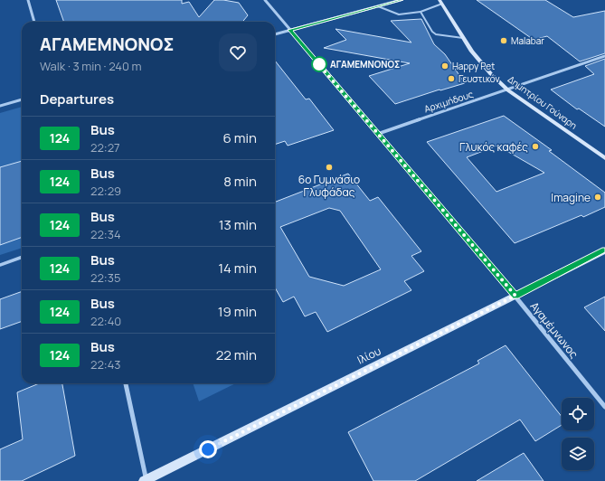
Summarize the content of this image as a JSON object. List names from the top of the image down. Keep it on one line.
{"streets":{"street":["Αρχιμήδους","Δημητρίου Γούναρη","Αγαμέμνωνος","Ιλίου"]},"crossings":[["Αρχιμήδους","Δημητρίου Γούναρη"],["Αρχιμήδους","Αγαμέμνωνος"],["Αγαμέμνωνος","Ιλίου"]],"places":["Malabar","ΑΓΑΜΕΜΝΟΝΟΣ","Happy Pet","Γευστικόν","Γλυκός καφές","6ο Γυμνάσιο Γλυφάδας","Imagine"],"lines":["bus line 124"],"page":{"heading":[["ΑΓΑΜΕΜΝΟΝΟΣ","Walk · 3 min · 240 m"],"Departures"],"list":[{"mark":"124","name":"Bus","note":"22:27","value":"6 min"},{"mark":"124","name":"Bus","note":"22:29","value":"8 min"},{"mark":"124","name":"Bus","note":"22:34","value":"13 min"},{"mark":"124","name":"Bus","note":"22:35","value":"14 min"},{"mark":"124","name":"Bus","note":"22:40","value":"19 min"},{"mark":"124","name":"Bus","note":"22:43","value":"22 min"}]}}
